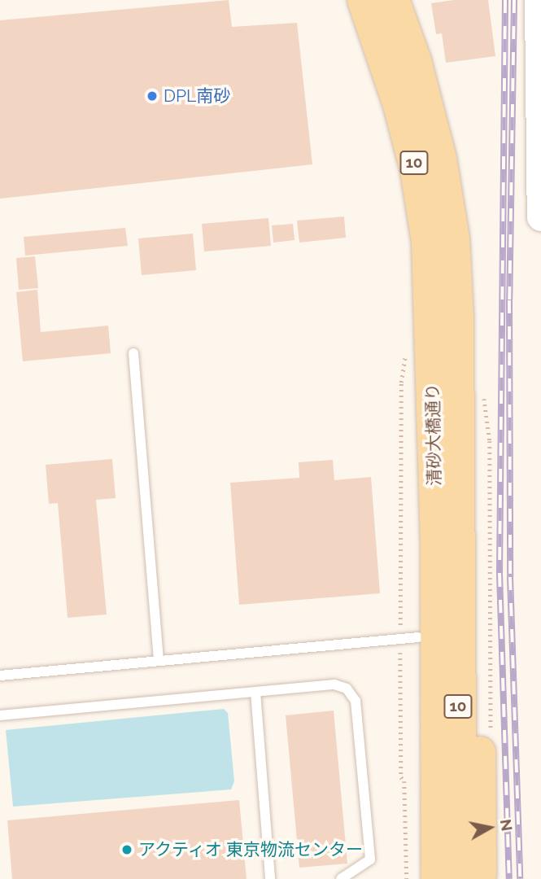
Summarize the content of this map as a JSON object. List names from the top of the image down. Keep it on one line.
{"streets":{"main road":["10","清砂大橋通り"]},"places":["DPL南砂","アクティオ 東京物流センター"],"north":"right"}
